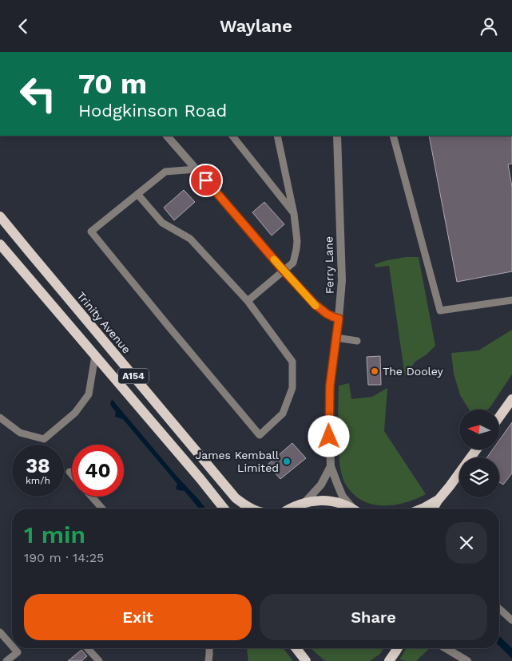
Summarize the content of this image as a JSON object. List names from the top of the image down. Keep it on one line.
{"streets":{"main road":["Trinity Avenue","A154"],"street":["Ferry Lane"]},"places":["The Dooley","James Kemball Limited"],"north":"left","page":{"header":"Waylane","turn":["70 m","Hodgkinson Road"],"speed":"38 km/h","limit":"40","heading":["1 min","190 m · 14:25"],"buttons":["Exit","Share"]}}
